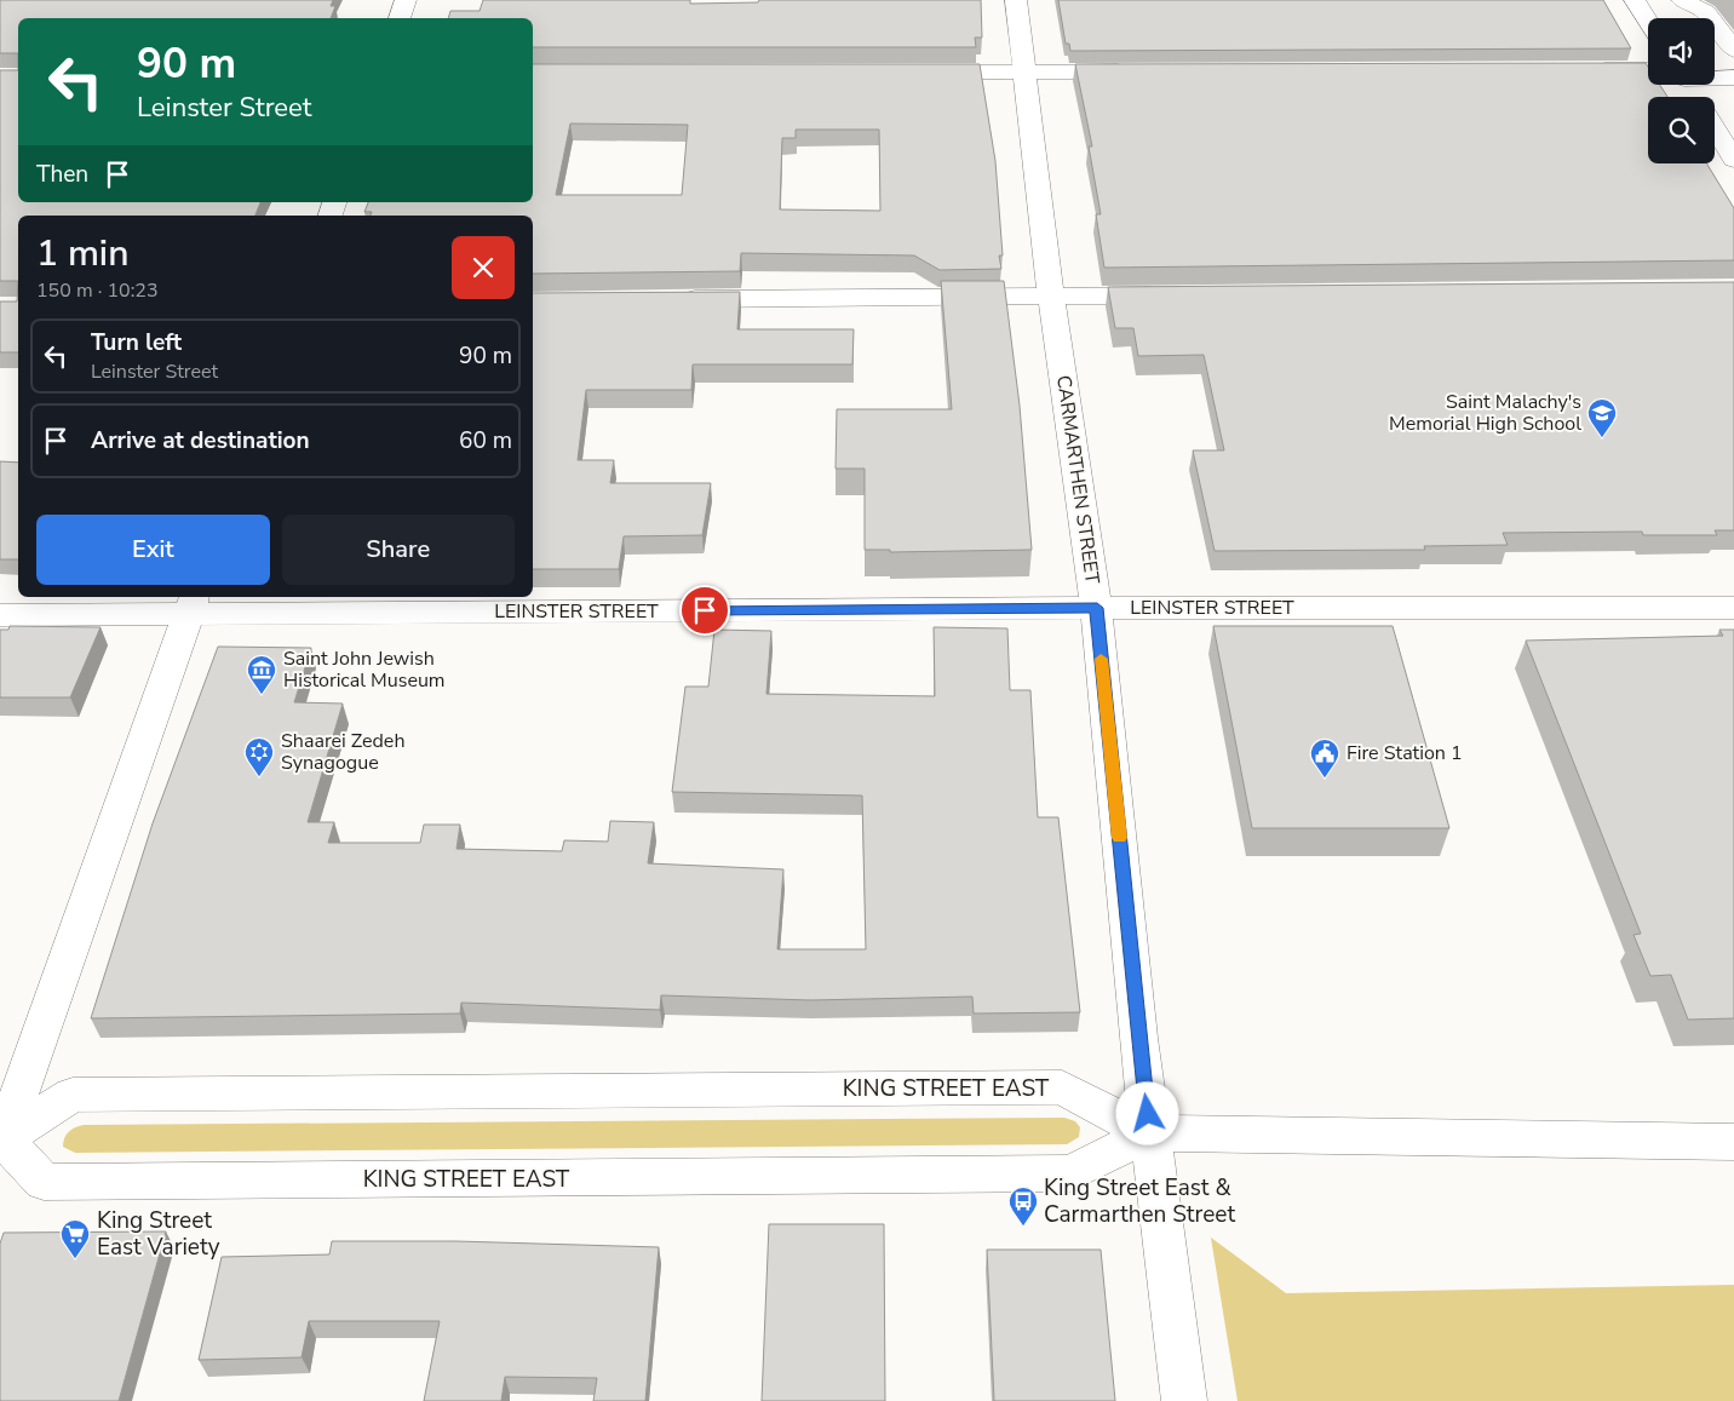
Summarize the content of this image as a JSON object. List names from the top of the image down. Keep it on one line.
{"streets":{"street":["CARMARTHEN STREET","LEINSTER STREET","KING STREET EAST"]},"crossings":[["CARMARTHEN STREET","LEINSTER STREET"],["CARMARTHEN STREET","KING STREET EAST"]],"places":{"school or university":["Saint Malachy's Memorial High School"],"museum":["Saint John Jewish Historical Museum"],"synagogue":["Shaarei Zedeh Synagogue"],"public building":["Fire Station 1"],"bus stop":["King Street East & Carmarthen Street"],"supermarket":["King Street East Variety"]},"page":{"turn":["90 m","Leinster Street"],"then":"Then","heading":["1 min","150 m · 10:23"],"list":[{"name":"Turn left","note":"Leinster Street","value":"90 m"},{"name":"Arrive at destination","value":"60 m"}],"buttons":["Exit","Share"]}}
